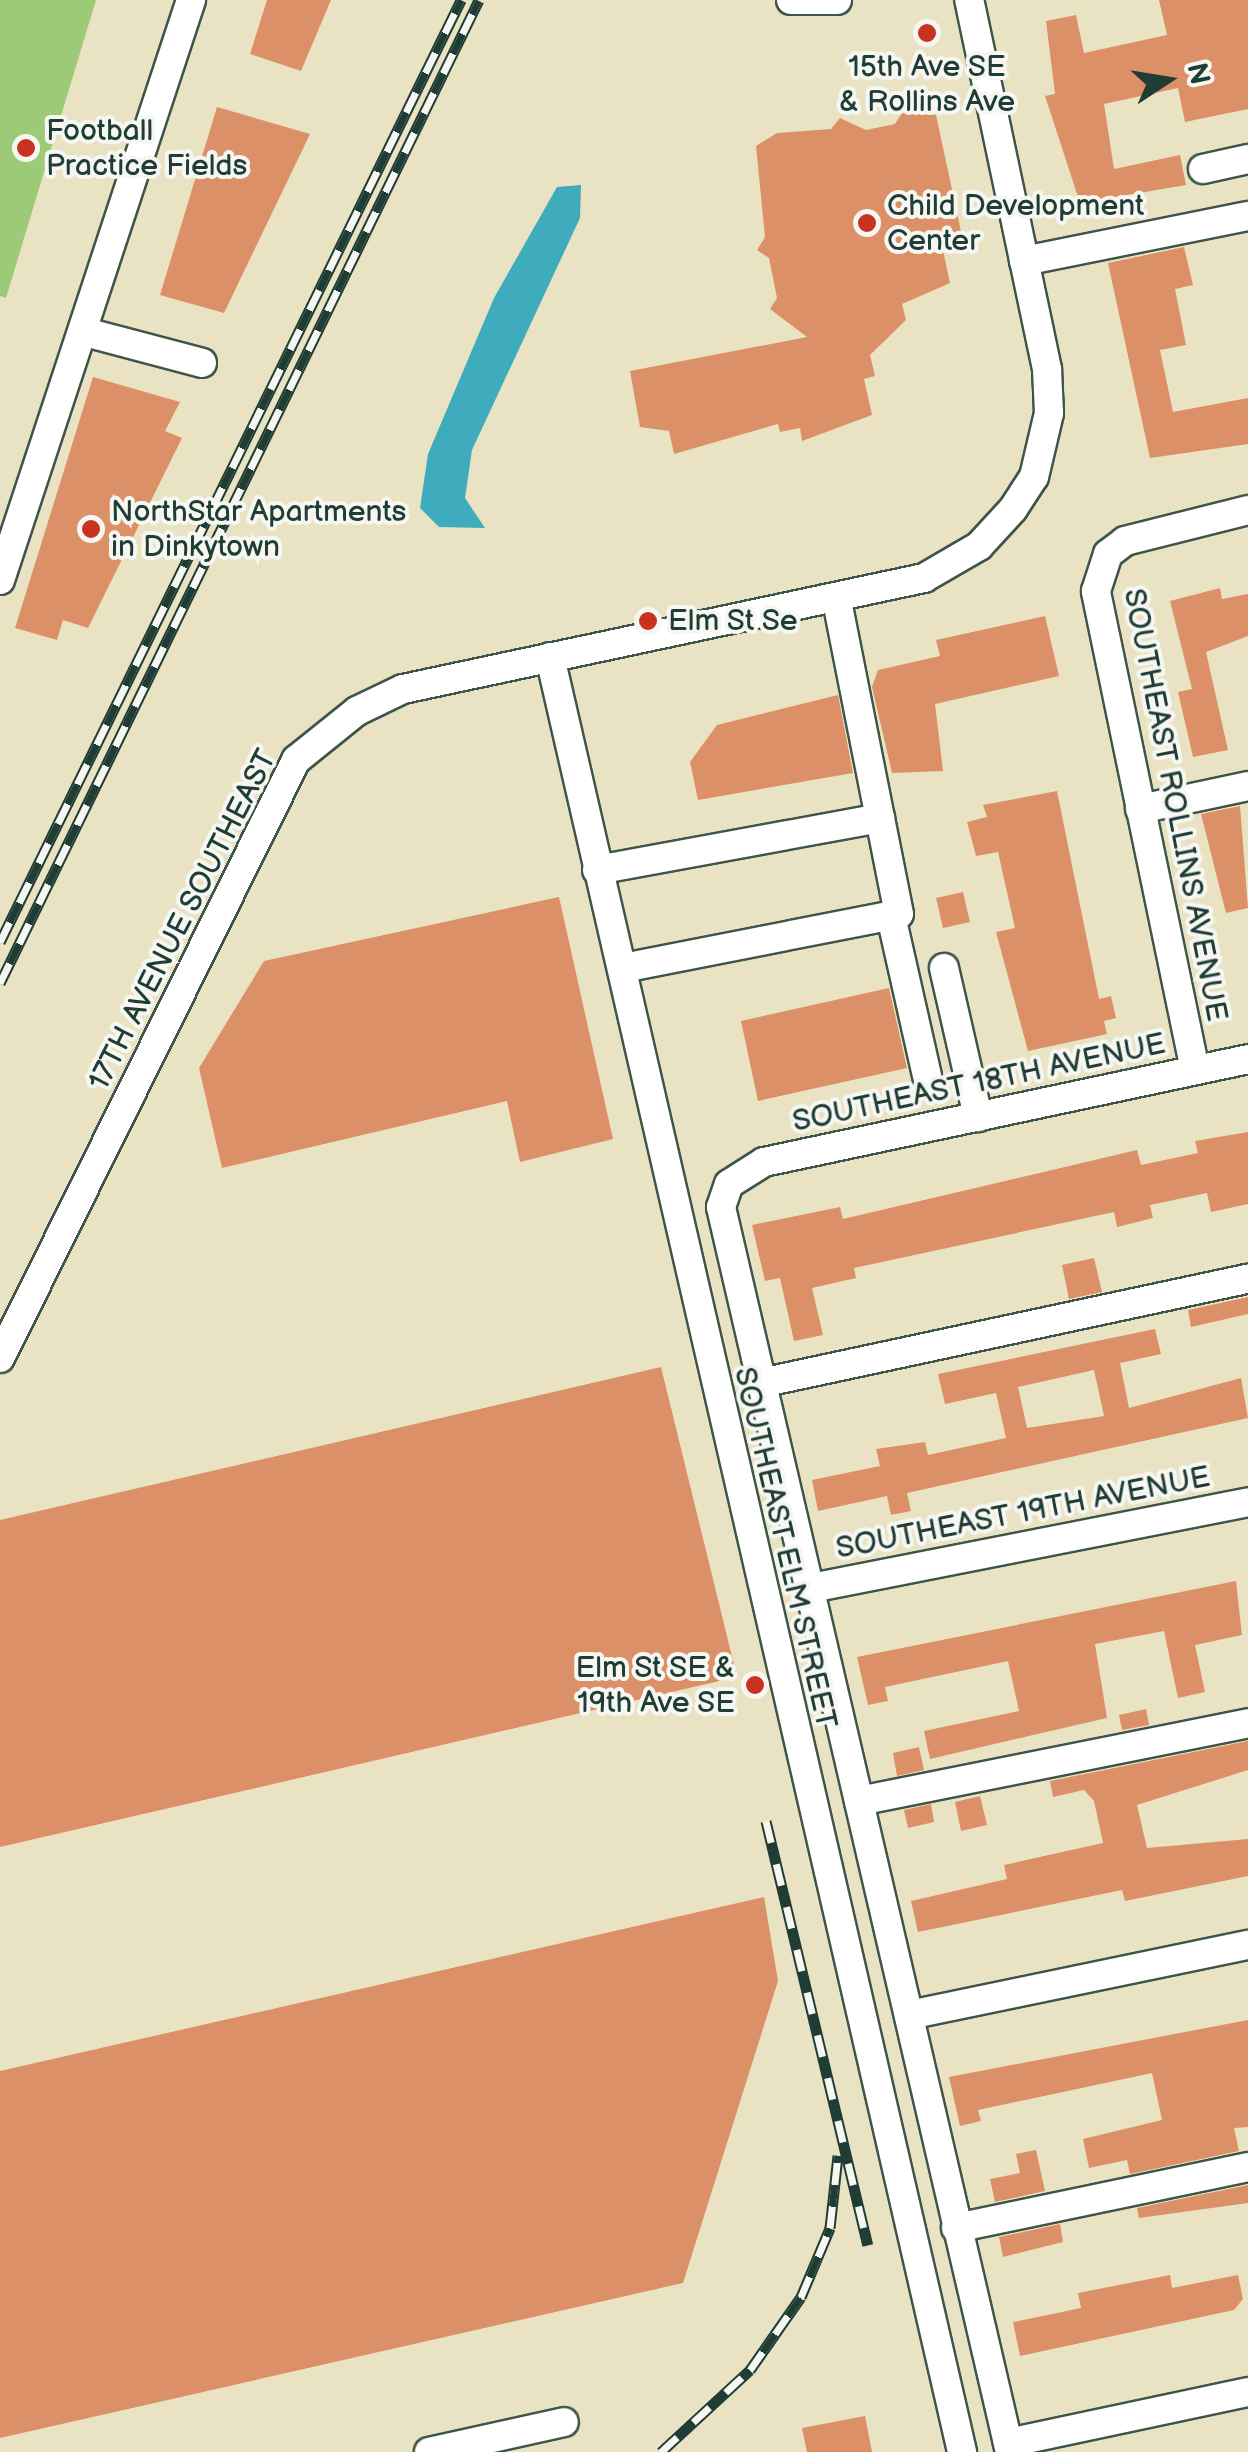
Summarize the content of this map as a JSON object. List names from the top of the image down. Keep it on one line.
{"streets":{"street":["SOUTHEAST ROLLINS AVENUE","17TH AVENUE SOUTHEAST","SOUTHEAST 18TH AVENUE","SOUTHEAST 19TH AVENUE","SOUTHEAST ELM STREET"]},"crossings":[["SOUTHEAST ROLLINS AVENUE","SOUTHEAST 18TH AVENUE"],["17TH AVENUE SOUTHEAST","SOUTHEAST ELM STREET"],["SOUTHEAST 18TH AVENUE","SOUTHEAST ELM STREET"],["SOUTHEAST 19TH AVENUE","SOUTHEAST ELM STREET"]],"places":["15th Ave SE & Rollins Ave","Football Practice Fields","Child Development Center","NorthStar Apartments in Dinkytown","Elm St Se","Elm St SE & 19th Ave SE"],"north":"right"}
